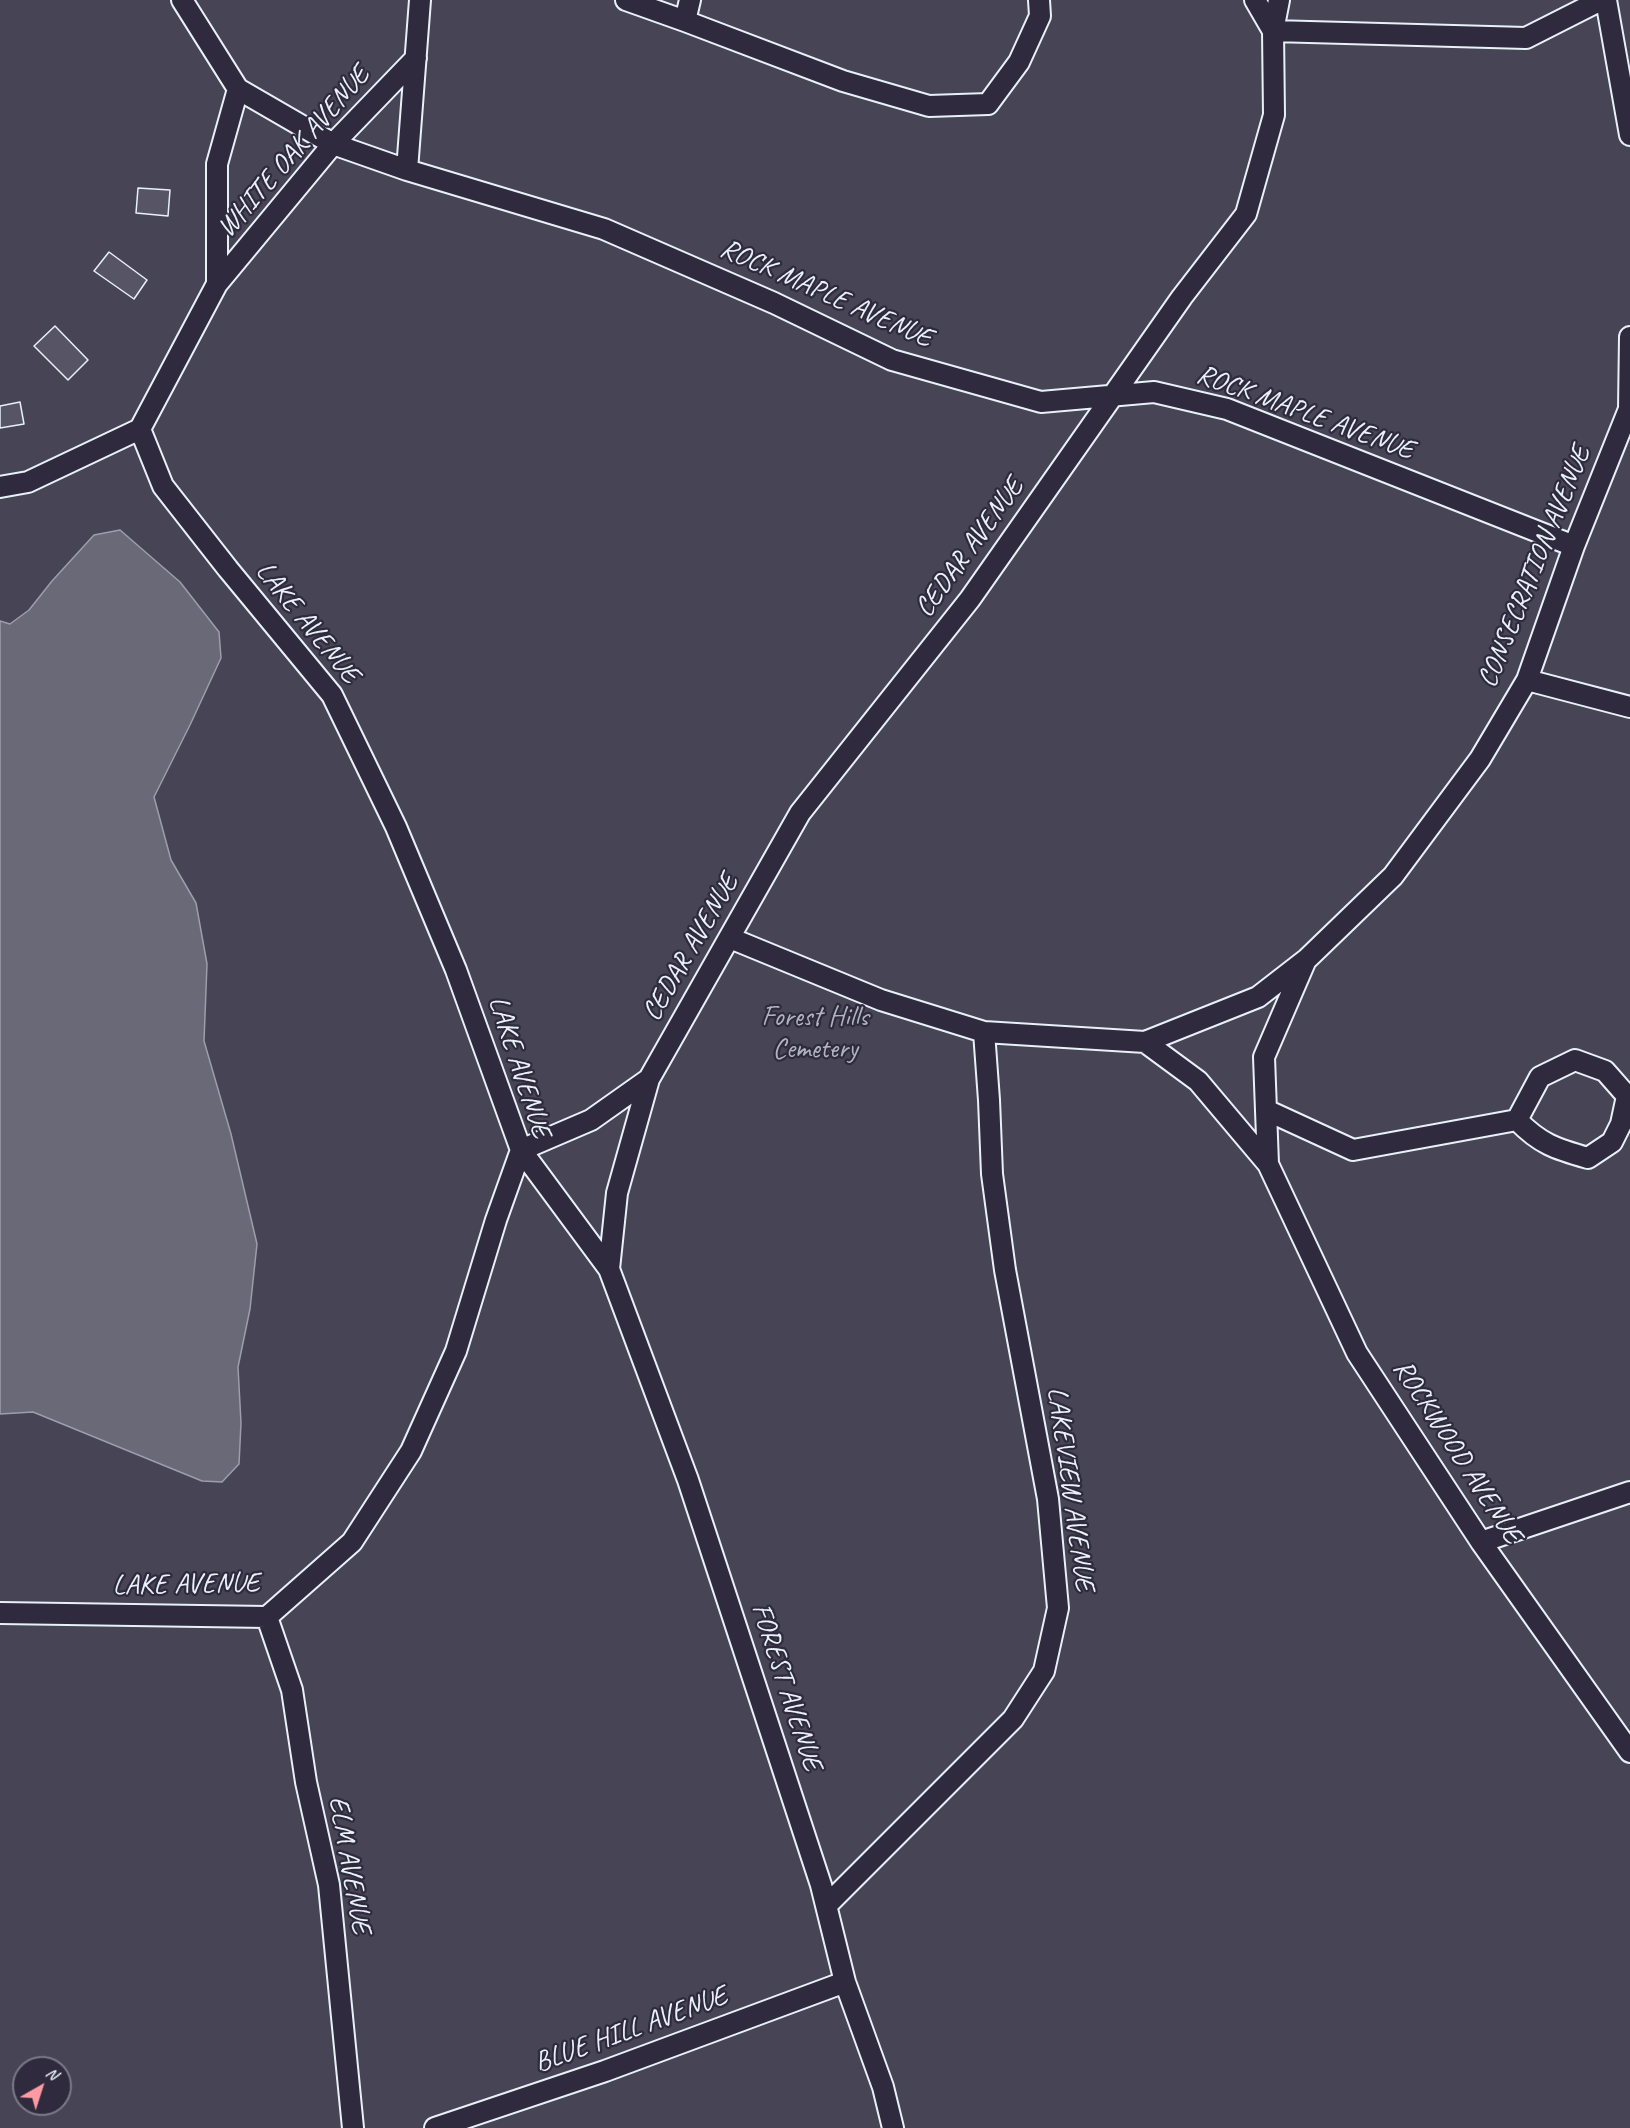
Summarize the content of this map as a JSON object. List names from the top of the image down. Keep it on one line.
{"streets":{"lane":["WHITE OAK AVENUE","ROCK MAPLE AVENUE","CEDAR AVENUE","CONSECRATION AVENUE","LAKE AVENUE","ROCKWOOD AVENUE","LAKEVIEW AVENUE","FOREST AVENUE","ELM AVENUE","BLUE HILL AVENUE"]},"crossings":[["WHITE OAK AVENUE","ROCK MAPLE AVENUE"],["WHITE OAK AVENUE","LAKE AVENUE"],["ROCK MAPLE AVENUE","CEDAR AVENUE"],["ROCK MAPLE AVENUE","CONSECRATION AVENUE"],["CEDAR AVENUE","CONSECRATION AVENUE"],["CEDAR AVENUE","FOREST AVENUE"],["CONSECRATION AVENUE","ROCKWOOD AVENUE"],["CONSECRATION AVENUE","LAKEVIEW AVENUE"],["LAKE AVENUE","FOREST AVENUE"],["LAKE AVENUE","ELM AVENUE"],["LAKEVIEW AVENUE","FOREST AVENUE"],["FOREST AVENUE","BLUE HILL AVENUE"]],"parks":["Forest Hills Cemetery"],"north":"top right"}
